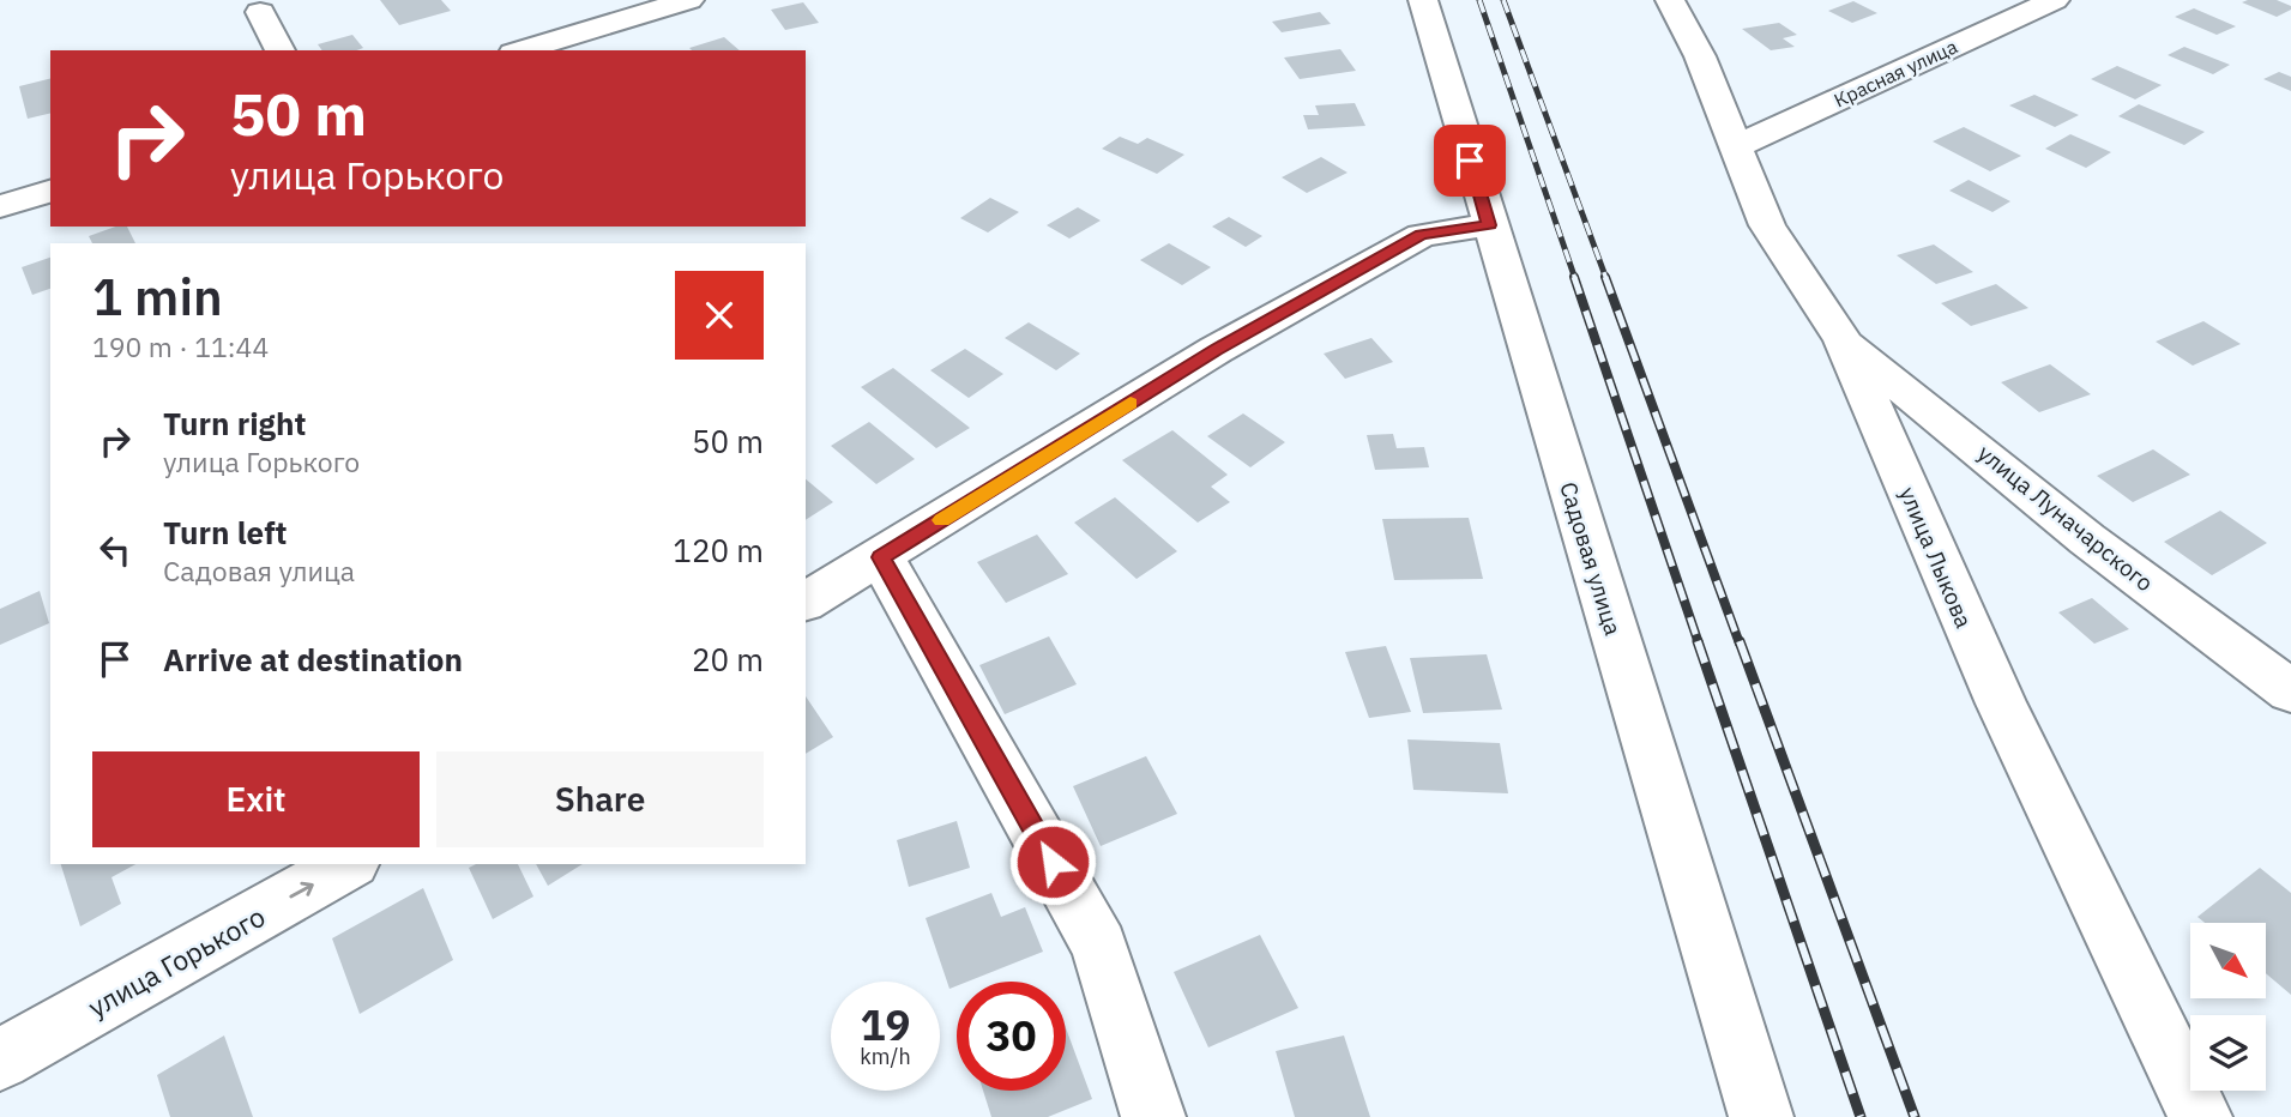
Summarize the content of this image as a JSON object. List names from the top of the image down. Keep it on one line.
{"streets":{"street":["Красная улица","улица Луначарского","улица Лыкова","Садовая улица","улица Горького"]},"crossings":[["Красная улица","улица Лыкова"],["улица Луначарского","улица Лыкова"]],"one_way":["улица Горького"],"north":"bottom right","page":{"turn":["50 m","улица Горького"],"heading":["1 min","190 m · 11:44"],"list":[{"name":"Turn right","note":"улица Горького","value":"50 m"},{"name":"Turn left","note":"Садовая улица","value":"120 m"},{"name":"Arrive at destination","value":"20 m"}],"buttons":["Exit","Share"],"speed":"19 km/h","limit":"30"}}
